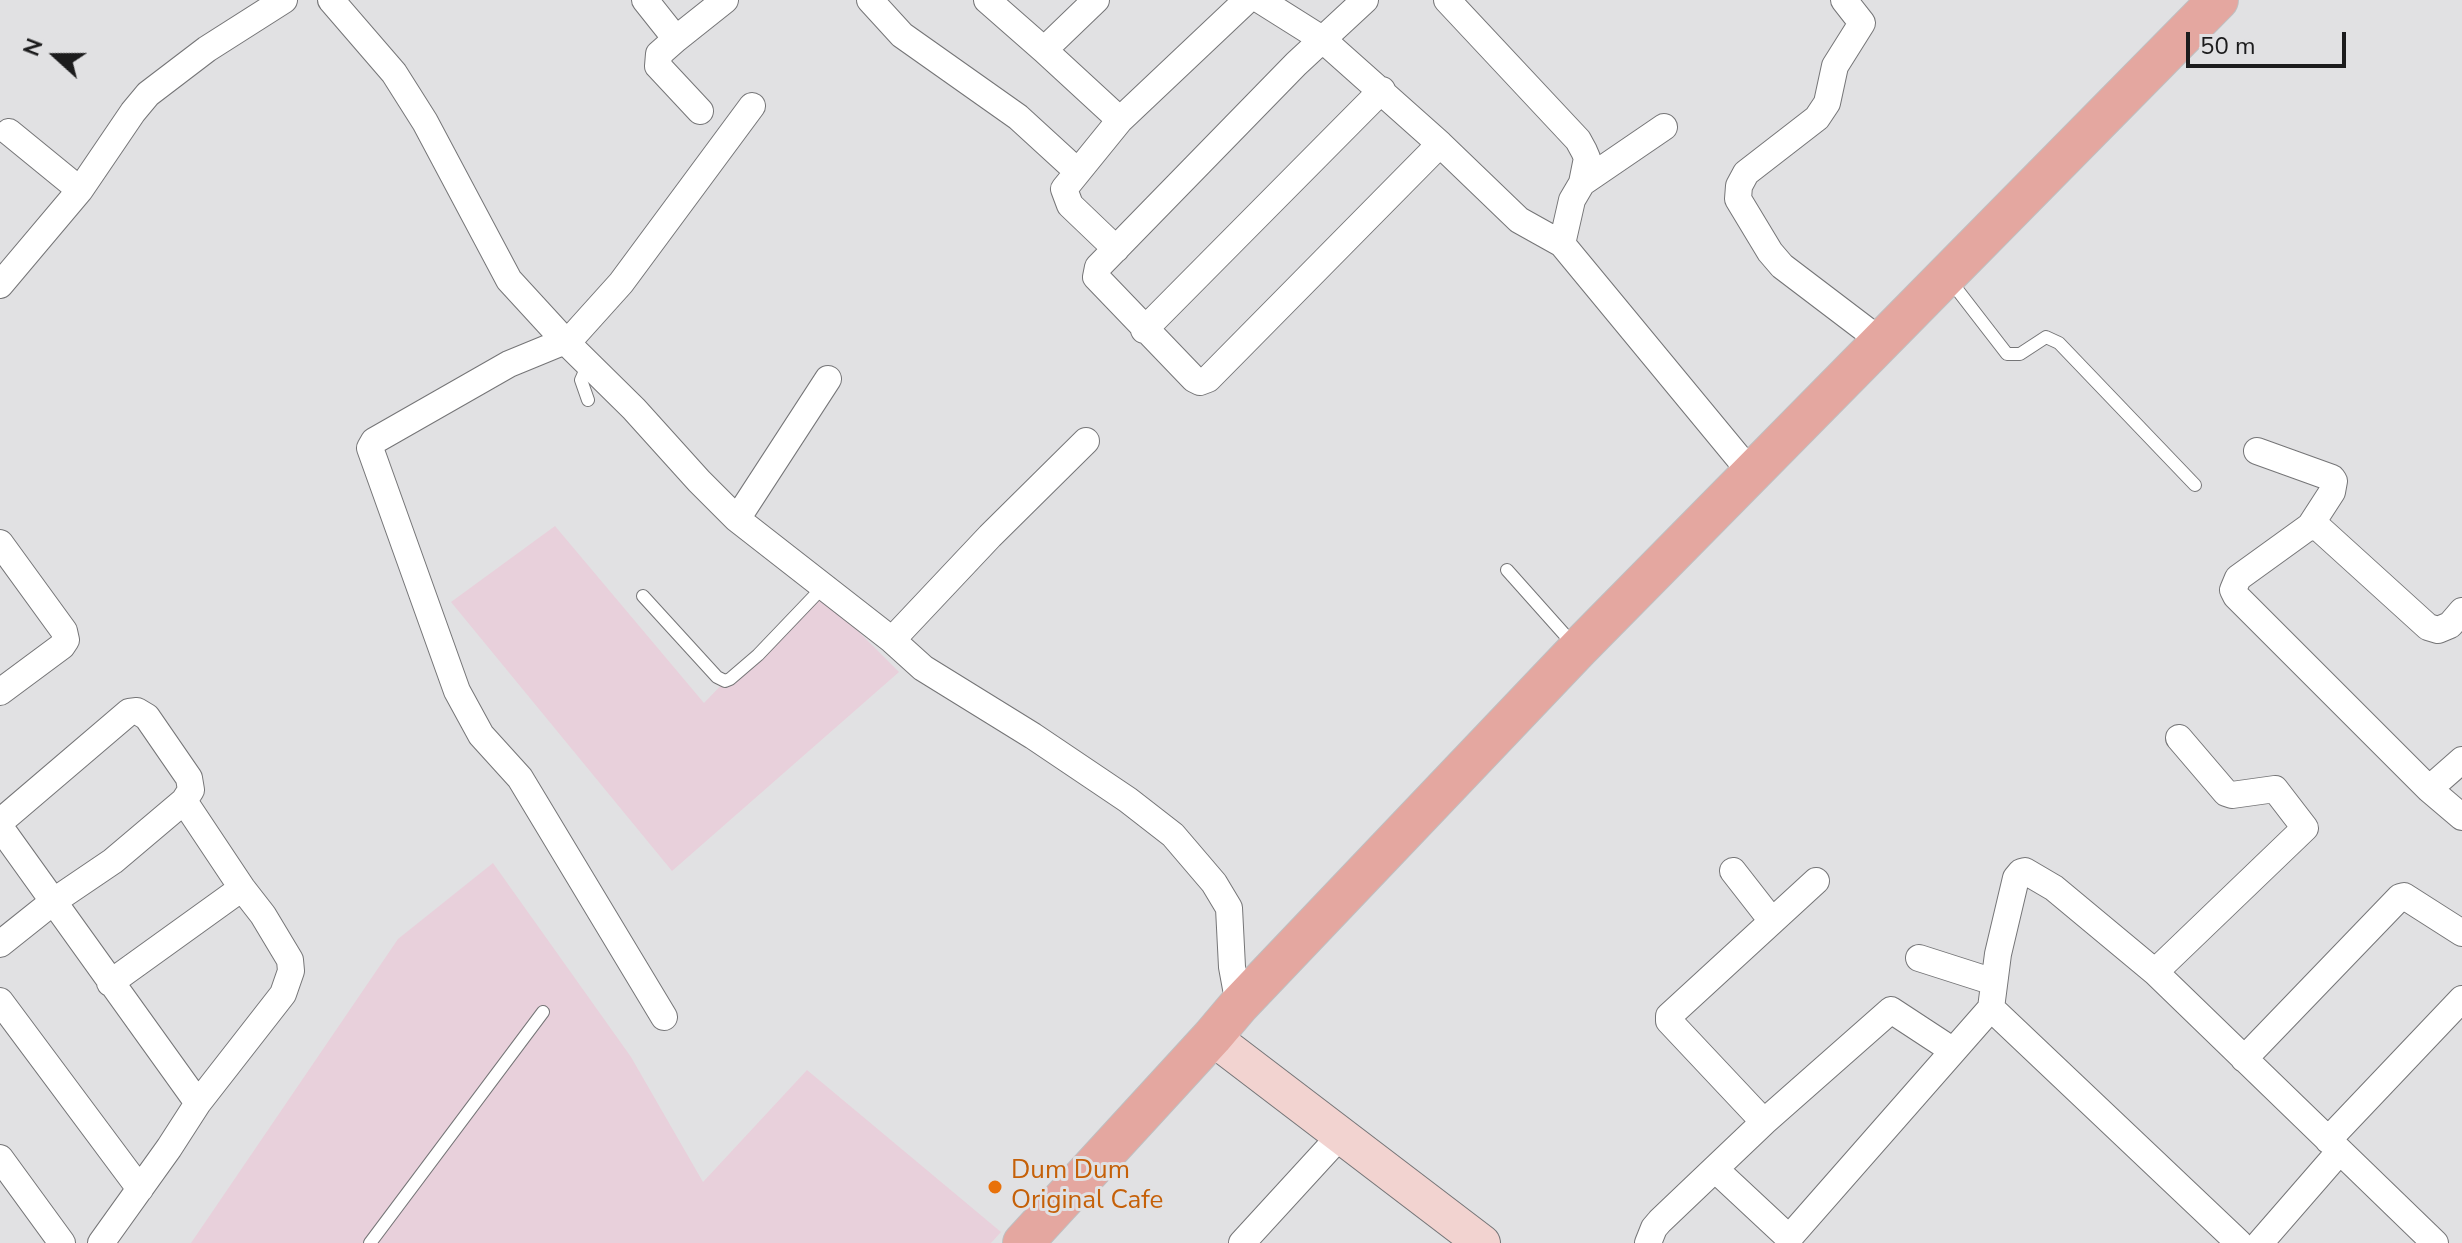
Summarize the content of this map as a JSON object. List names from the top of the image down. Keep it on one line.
{"places":["Dum Dum Original Cafe"],"scale_bar":"50 m","north":"left"}
